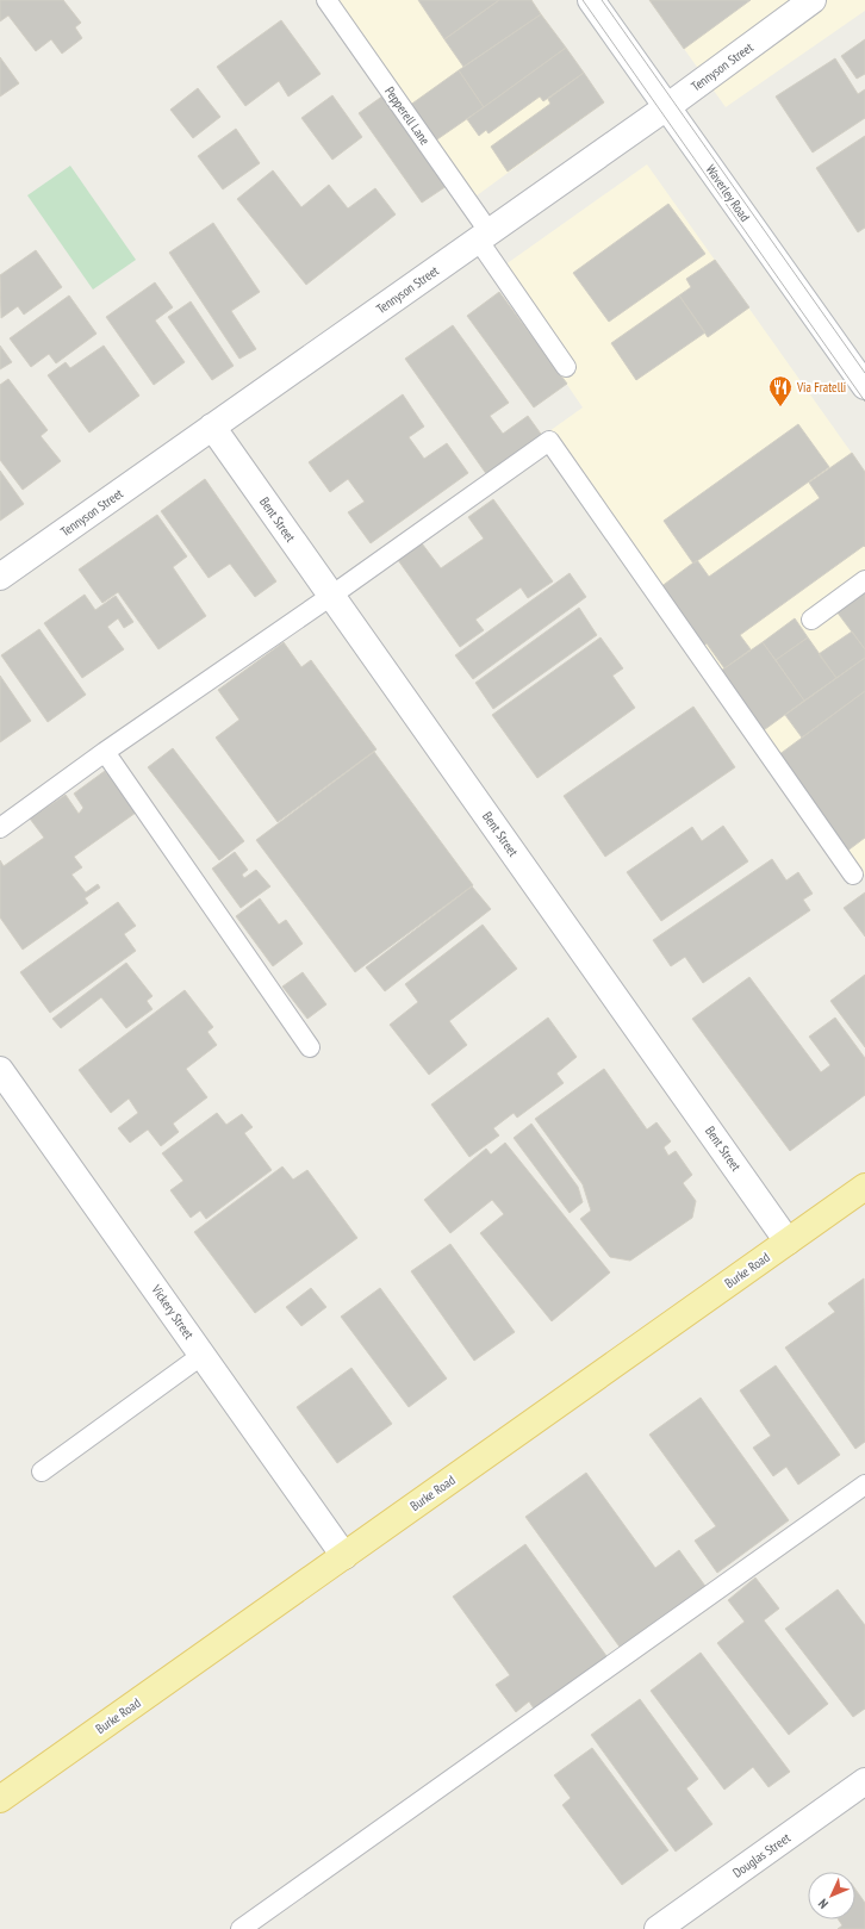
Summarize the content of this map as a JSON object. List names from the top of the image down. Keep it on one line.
{"streets":{"main road":["Burke Road"],"street":["Tennyson Street","Waverley Road","Bent Street","Vickery Street","Douglas Street"],"lane":["Pepperell Lane"]},"crossings":[["Tennyson Street","Pepperell Lane"],["Tennyson Street","Waverley Road"],["Tennyson Street","Bent Street"],["Bent Street","Burke Road"],["Burke Road","Vickery Street"]],"places":{"restaurant":["Via Fratelli"]},"north":"bottom left"}
